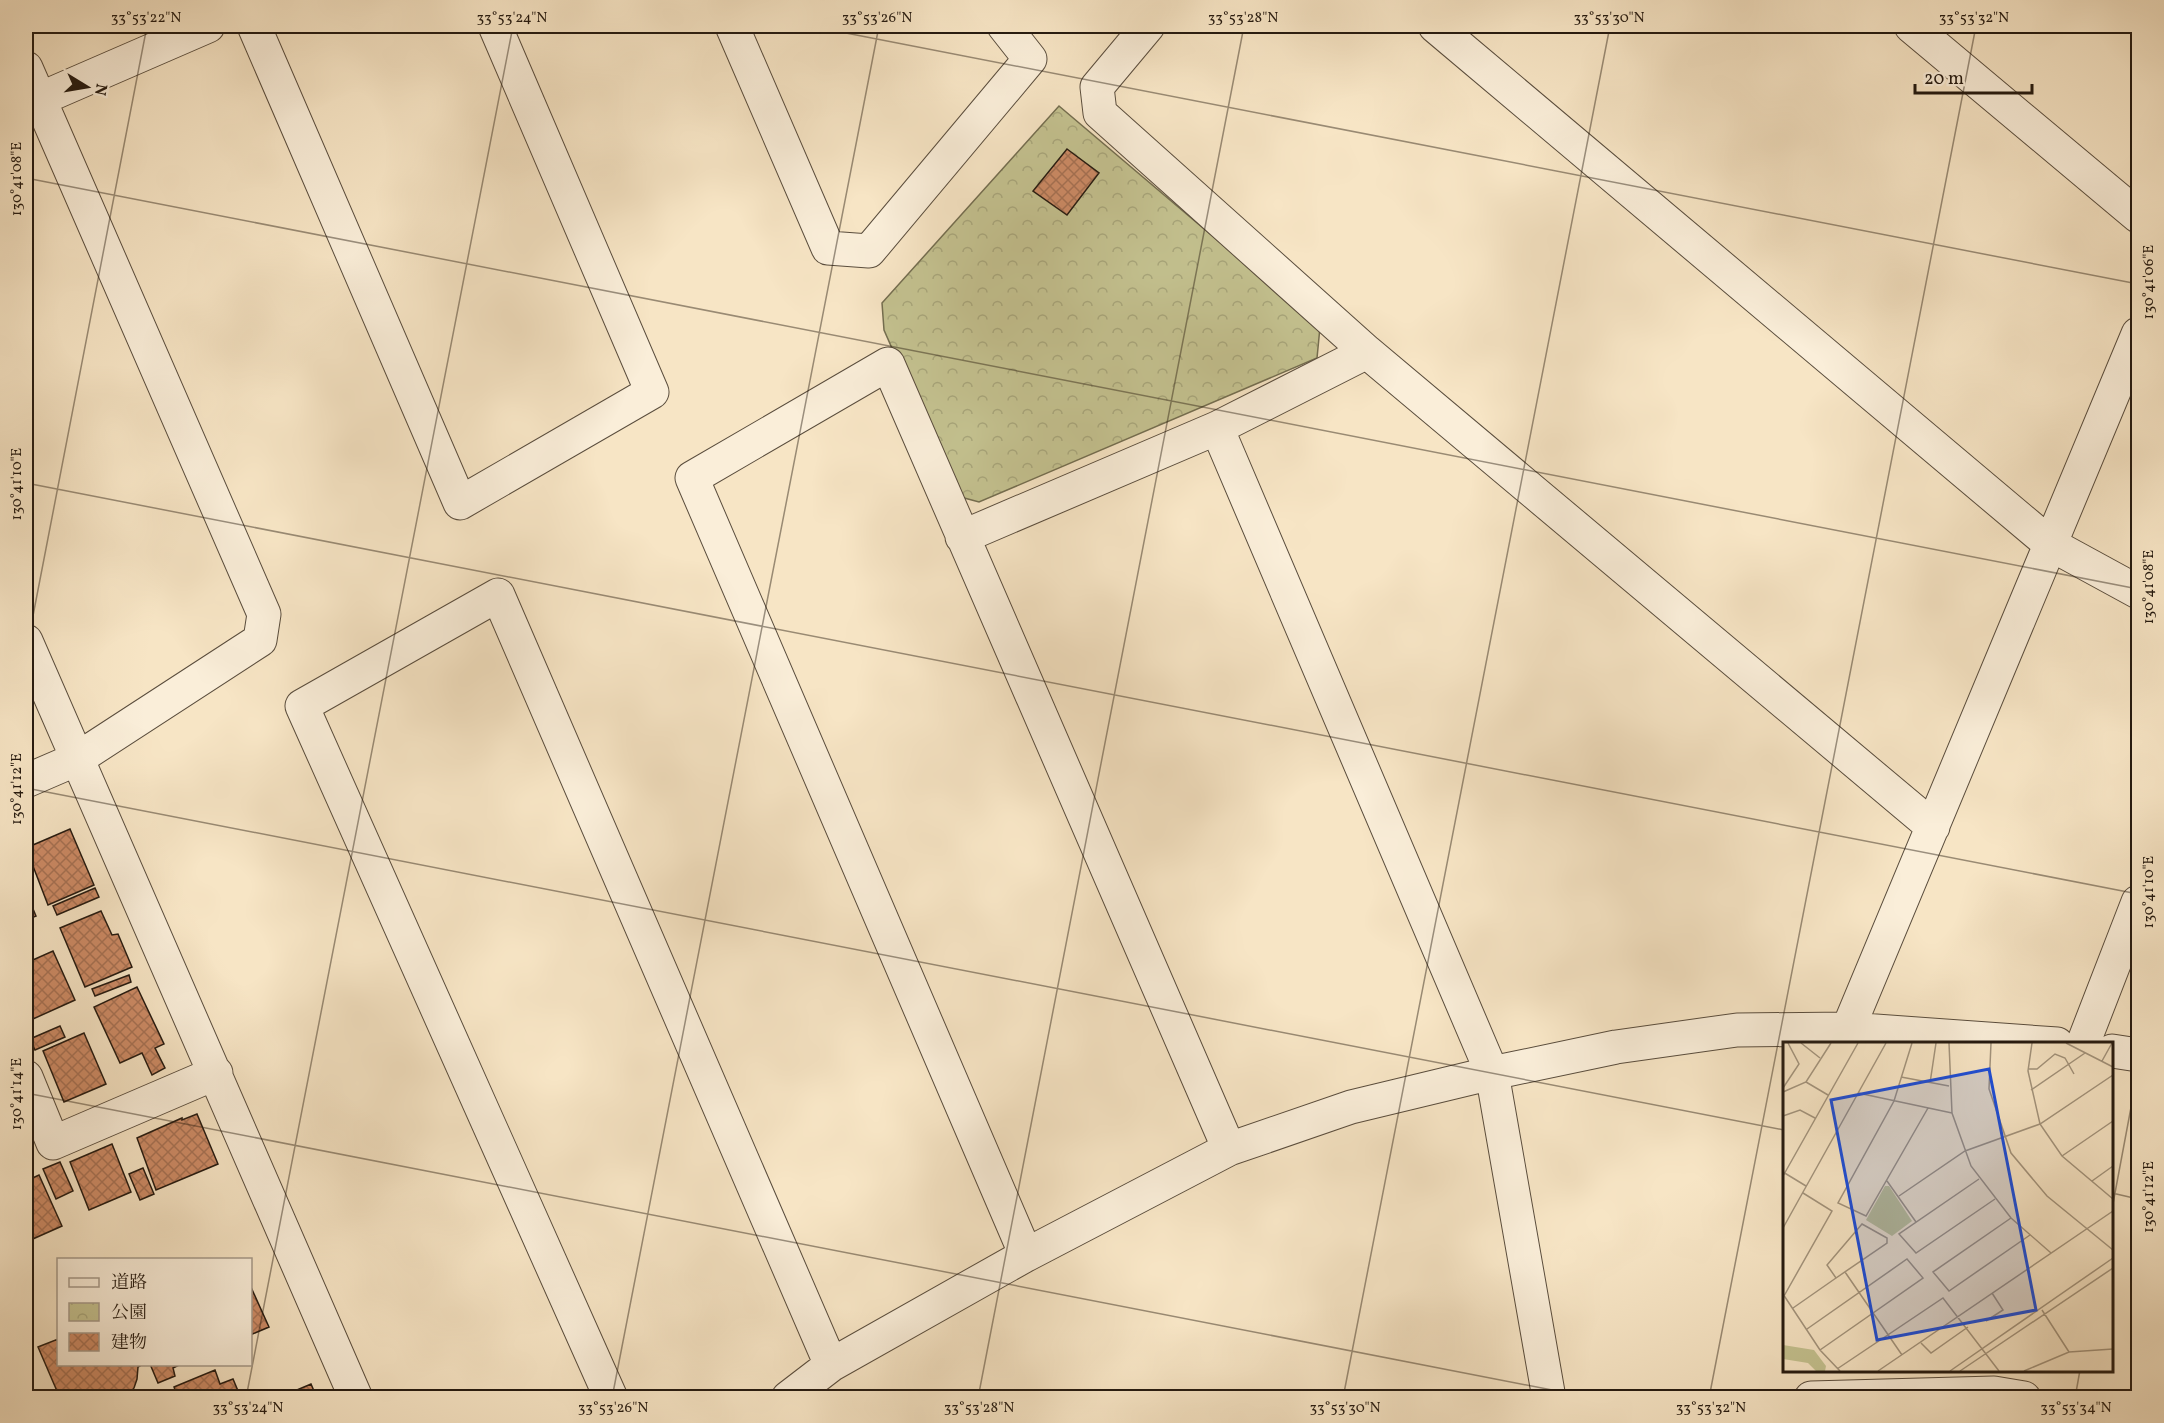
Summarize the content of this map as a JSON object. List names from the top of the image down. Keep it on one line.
{"legend":["道路","公園","建物"],"scale_bar":"20 m","north":"right","coordinates":["33°53'22\"N","33°53'24\"N","33°53'26\"N","33°53'28\"N","33°53'30\"N","33°53'32\"N","130°41'08\"E","130°41'06\"E","130°41'10\"E","130°41'12\"E","130°41'14\"E","33°53'34\"N"]}
